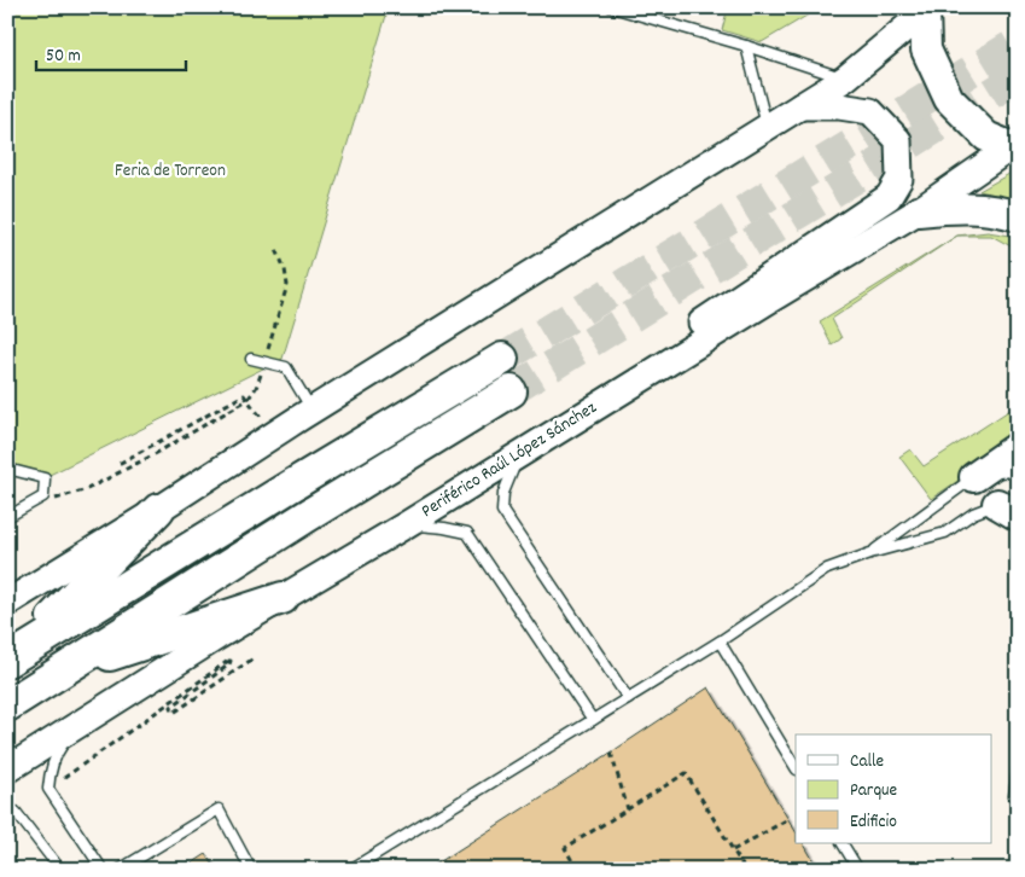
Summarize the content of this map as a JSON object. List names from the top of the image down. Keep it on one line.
{"streets":{"main road":["Periférico Raúl López Sánchez"]},"parks":["Feria de Torreon"],"legend":["Calle","Parque","Edificio"],"scale_bar":"50 m"}
